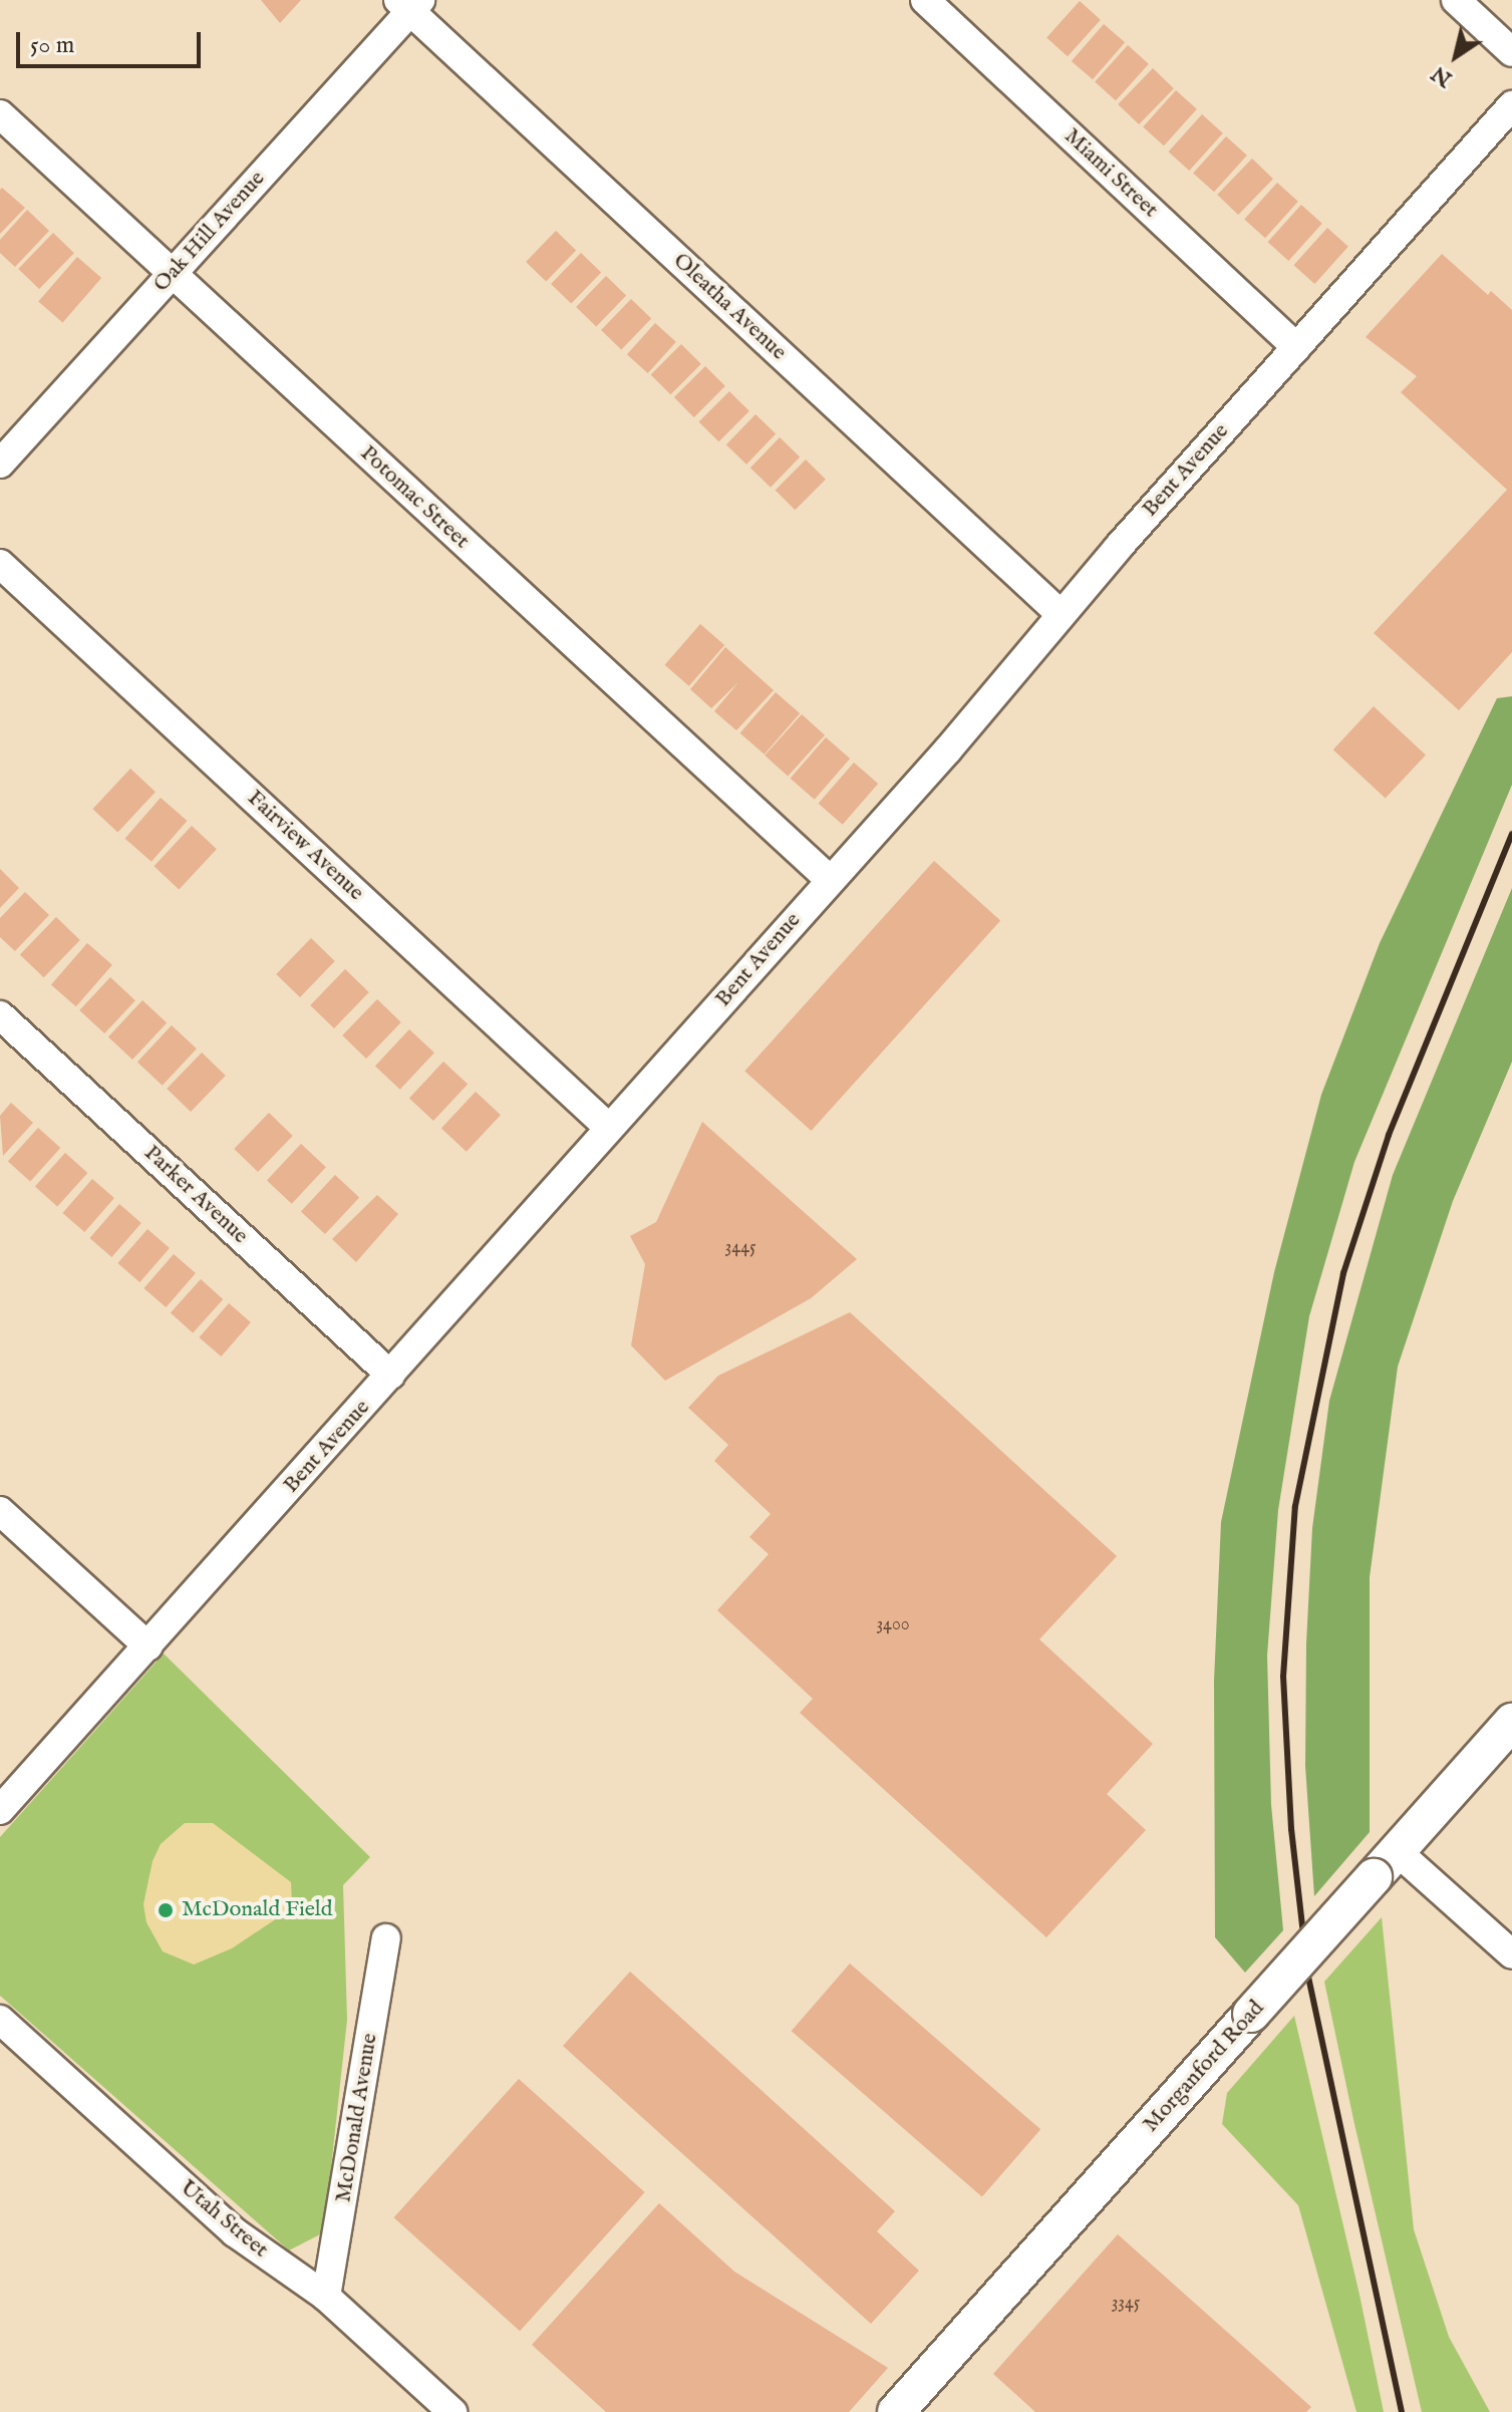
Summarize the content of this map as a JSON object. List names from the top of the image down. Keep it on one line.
{"streets":{"street":["Miami Street","Oak Hill Avenue","Oleatha Avenue","Bent Avenue","Potomac Street","Fairview Avenue","Parker Avenue","Morganford Road","McDonald Avenue","Utah Street"]},"crossings":[["Miami Street","Bent Avenue"],["Oak Hill Avenue","Oleatha Avenue"],["Oak Hill Avenue","Potomac Street"],["Oleatha Avenue","Bent Avenue"],["Bent Avenue","Potomac Street"],["Bent Avenue","Fairview Avenue"],["Bent Avenue","Parker Avenue"],["McDonald Avenue","Utah Street"]],"places":["McDonald Field"],"house_numbers":["3445","3400","3345"],"scale_bar":"50 m","north":"bottom left"}
